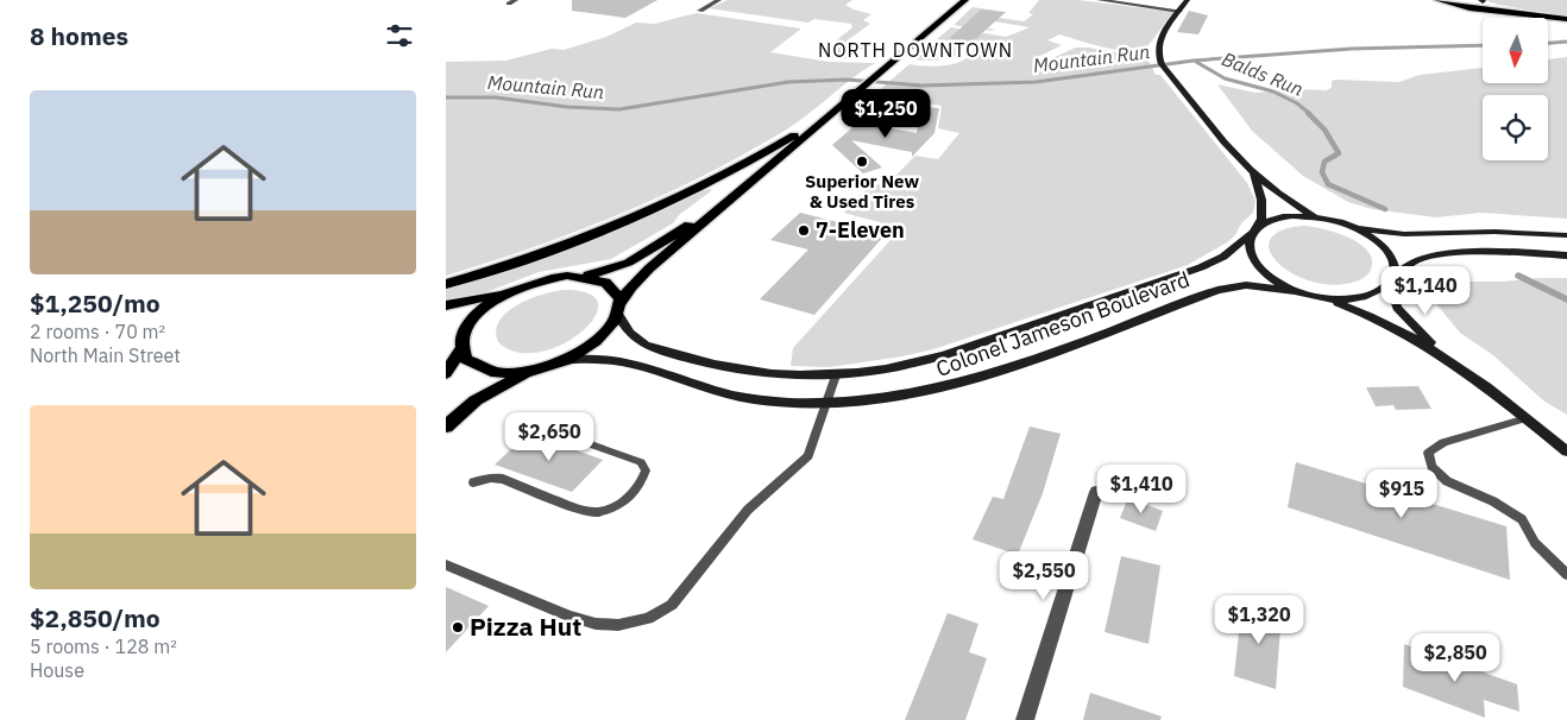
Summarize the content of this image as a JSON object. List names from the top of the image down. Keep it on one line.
{"streets":{"main road":["Colonel Jameson Boulevard"]},"districts":["NORTH DOWNTOWN"],"water":["Mountain Run","Balds Run"],"places":["Superior New & Used Tires","7-Eleven","Pizza Hut"],"north":"bottom","page":{"heading":"8 homes","list":[{"name":"$1,250/mo","note":"2 rooms · 70 m² · North Main Street"},{"name":"$2,850/mo","note":"5 rooms · 128 m² · House"}],"price":["$1,250","$1,140","$2,650","$1,410","$915","$2,550","$1,320","$2,850"]}}
